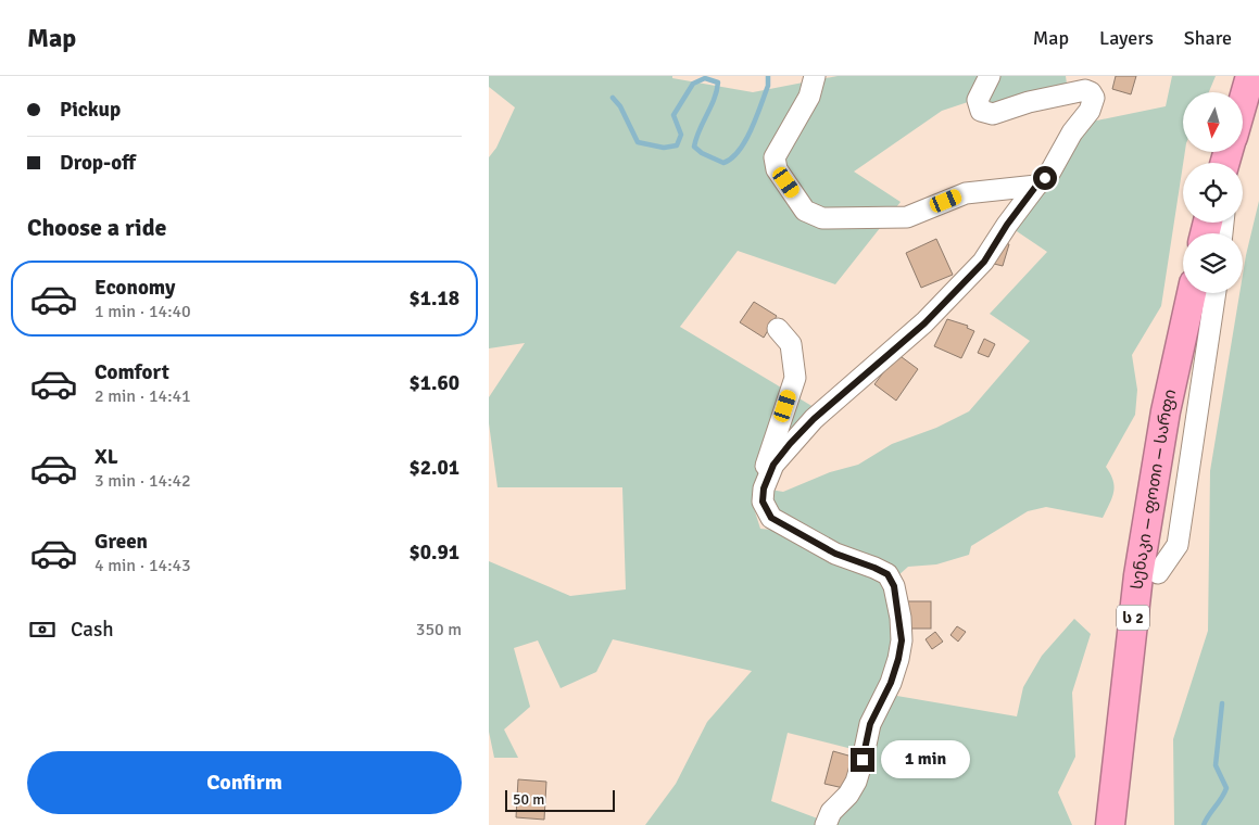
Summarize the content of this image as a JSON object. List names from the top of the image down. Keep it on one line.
{"streets":{"highway":["სენაკი — ფოთი — სარფი","ს 2"]},"scale_bar":"50 m","north":"bottom","page":{"header":"Map","nav":["Map","Layers","Share"],"banner":["Pickup","Drop-off"],"heading":"Choose a ride","list":[{"name":"Economy","note":"1 min · 14:40","value":"$1.18"},{"name":"Comfort","note":"2 min · 14:41","value":"$1.60"},{"name":"XL","note":"3 min · 14:42","value":"$2.01"},{"name":"Green","note":"4 min · 14:43","value":"$0.91"}],"pay":["Cash","350 m"],"buttons":"Confirm","bubble":"1 min","scale":"50 m"}}
